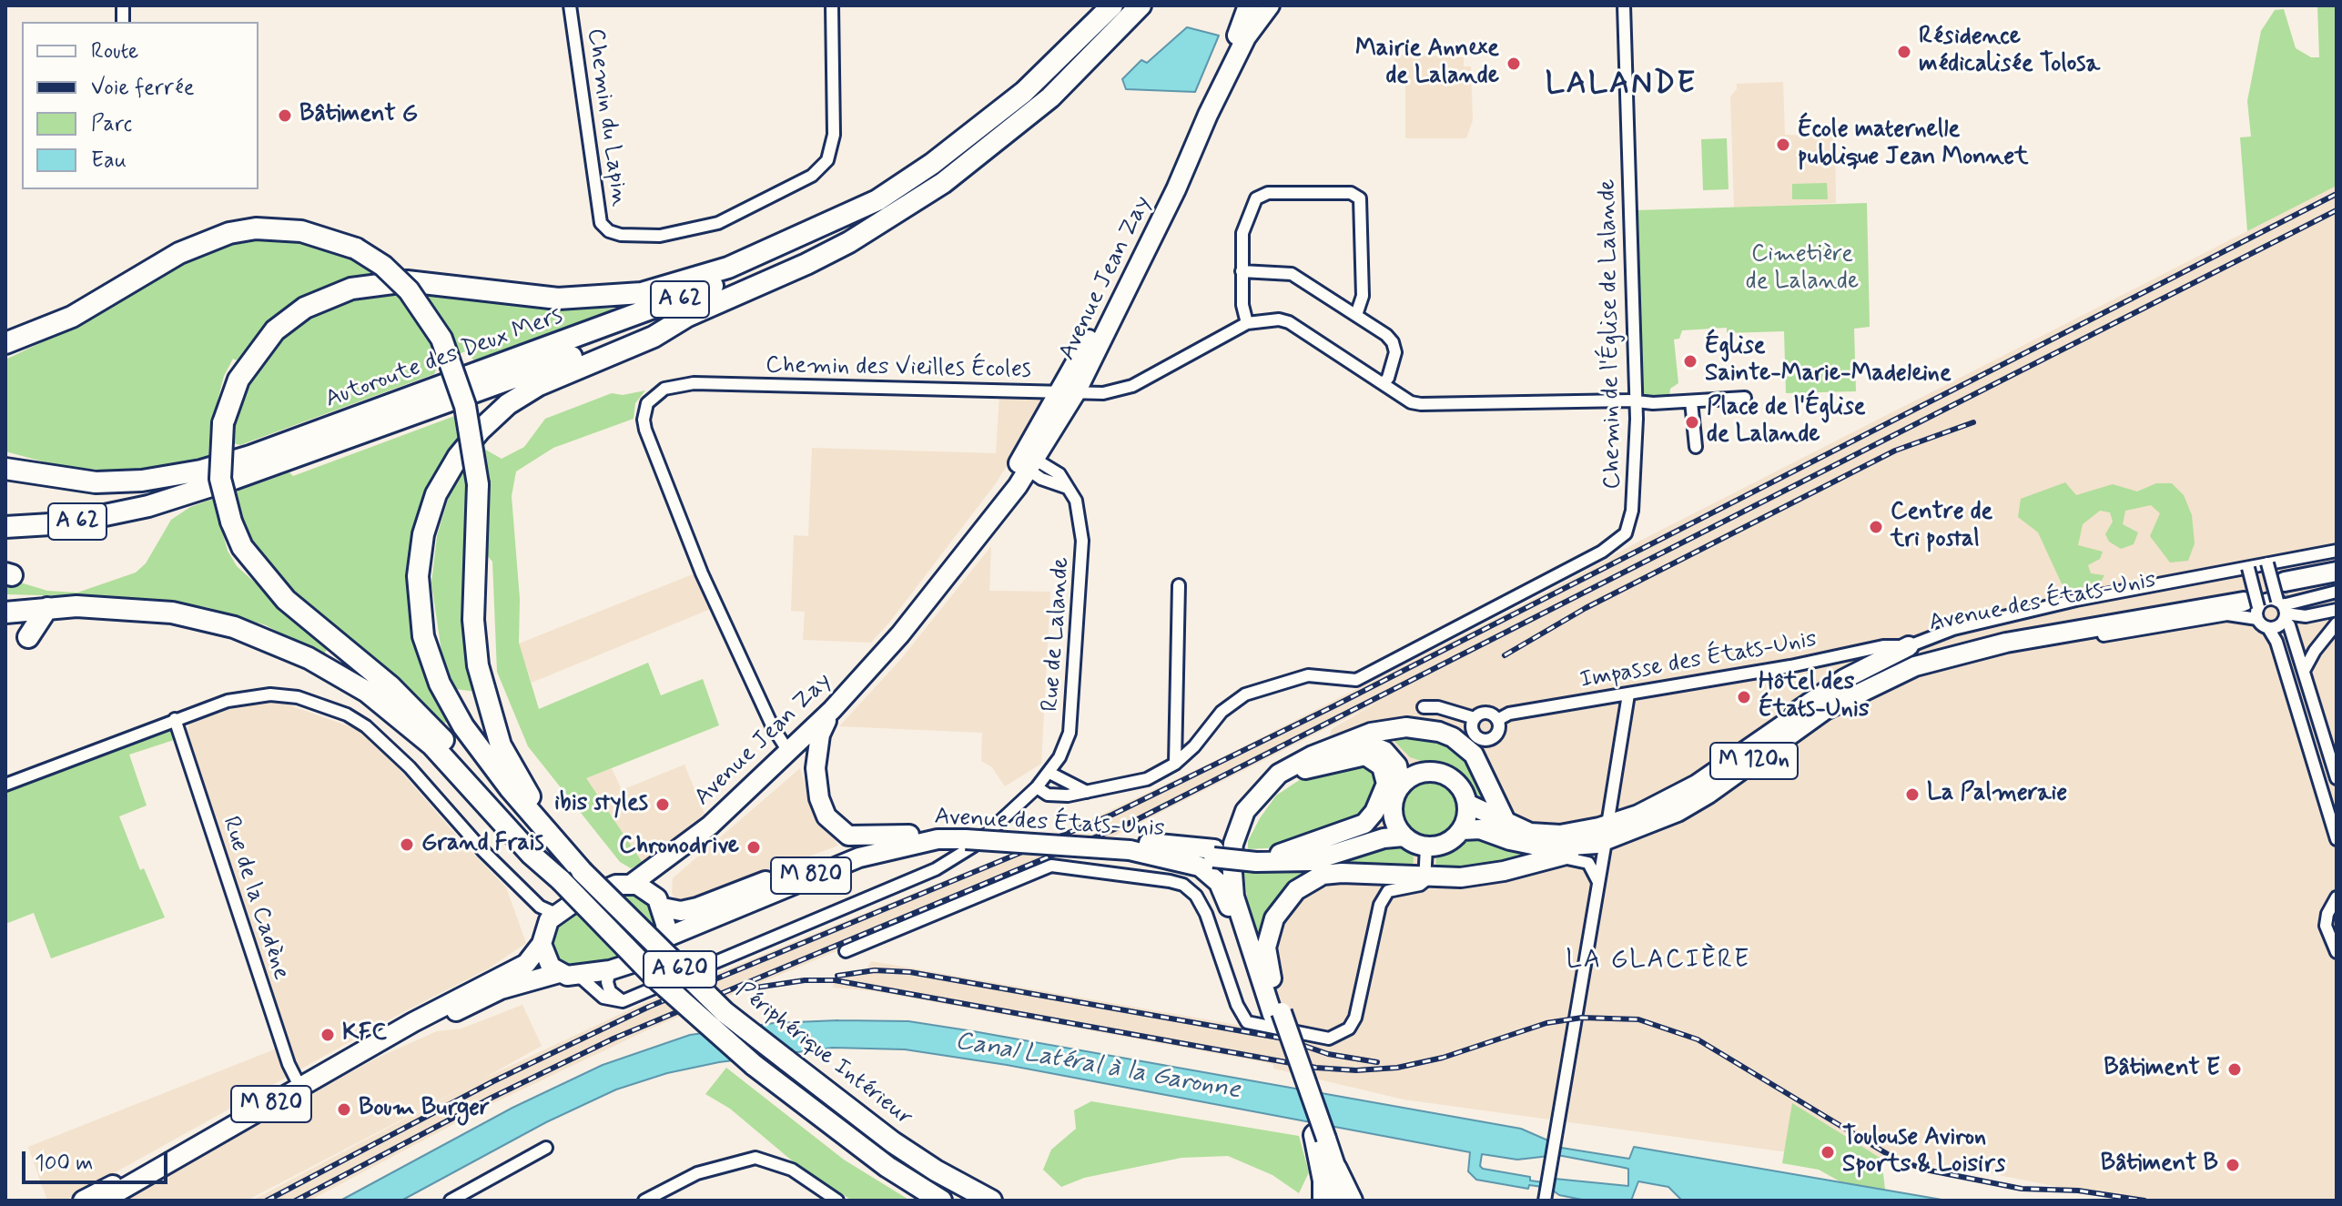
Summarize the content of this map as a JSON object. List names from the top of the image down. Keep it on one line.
{"streets":{"highway":["A 62","Autoroute des Deux Mers","A 620","Périphérique Intérieur"],"main road":["Avenue Jean Zay","Avenue des États-Unis","M 120n","M 820"],"street":["Chemin du Lapin","Chemin de l'Église de Lalande","Chemin des Vieilles Écoles","Rue de Lalande","Impasse des États-Unis","Rue de la Cadène"]},"crossings":[["Avenue Jean Zay","Chemin des Vieilles Écoles"],["Avenue Jean Zay","Avenue des États-Unis"],["Avenue Jean Zay","Rue de Lalande"],["Avenue Jean Zay","M 820"],["A 62","Autoroute des Deux Mers"],["Chemin de l'Église de Lalande","Chemin des Vieilles Écoles"],["Chemin de l'Église de Lalande","Rue de Lalande"],["Avenue des États-Unis","Impasse des États-Unis"],["Avenue des États-Unis","M 820"],["M 820","Rue de la Cadène"]],"districts":["LALANDE","LA GLACIÈRE"],"water":["Canal Latéral à la Garonne"],"parks":["Cimetière de Lalande"],"places":["Résidence médicalisée Tolosa","Mairie Annexe de Lalande","Bâtiment G","École maternelle publique Jean Monnet","Église Sainte-Marie-Madeleine","Place de l'Église de Lalande","Centre de tri postal","Hôtel des États-Unis","La Palmeraie","ibis styles","Grand Frais","Chronodrive","KFC","Bâtiment E","Boum Burger","Toulouse Aviron Sports & Loisirs","Bâtiment B"],"legend":["Route","Voie ferrée","Parc","Eau"],"scale_bar":"100 m"}
